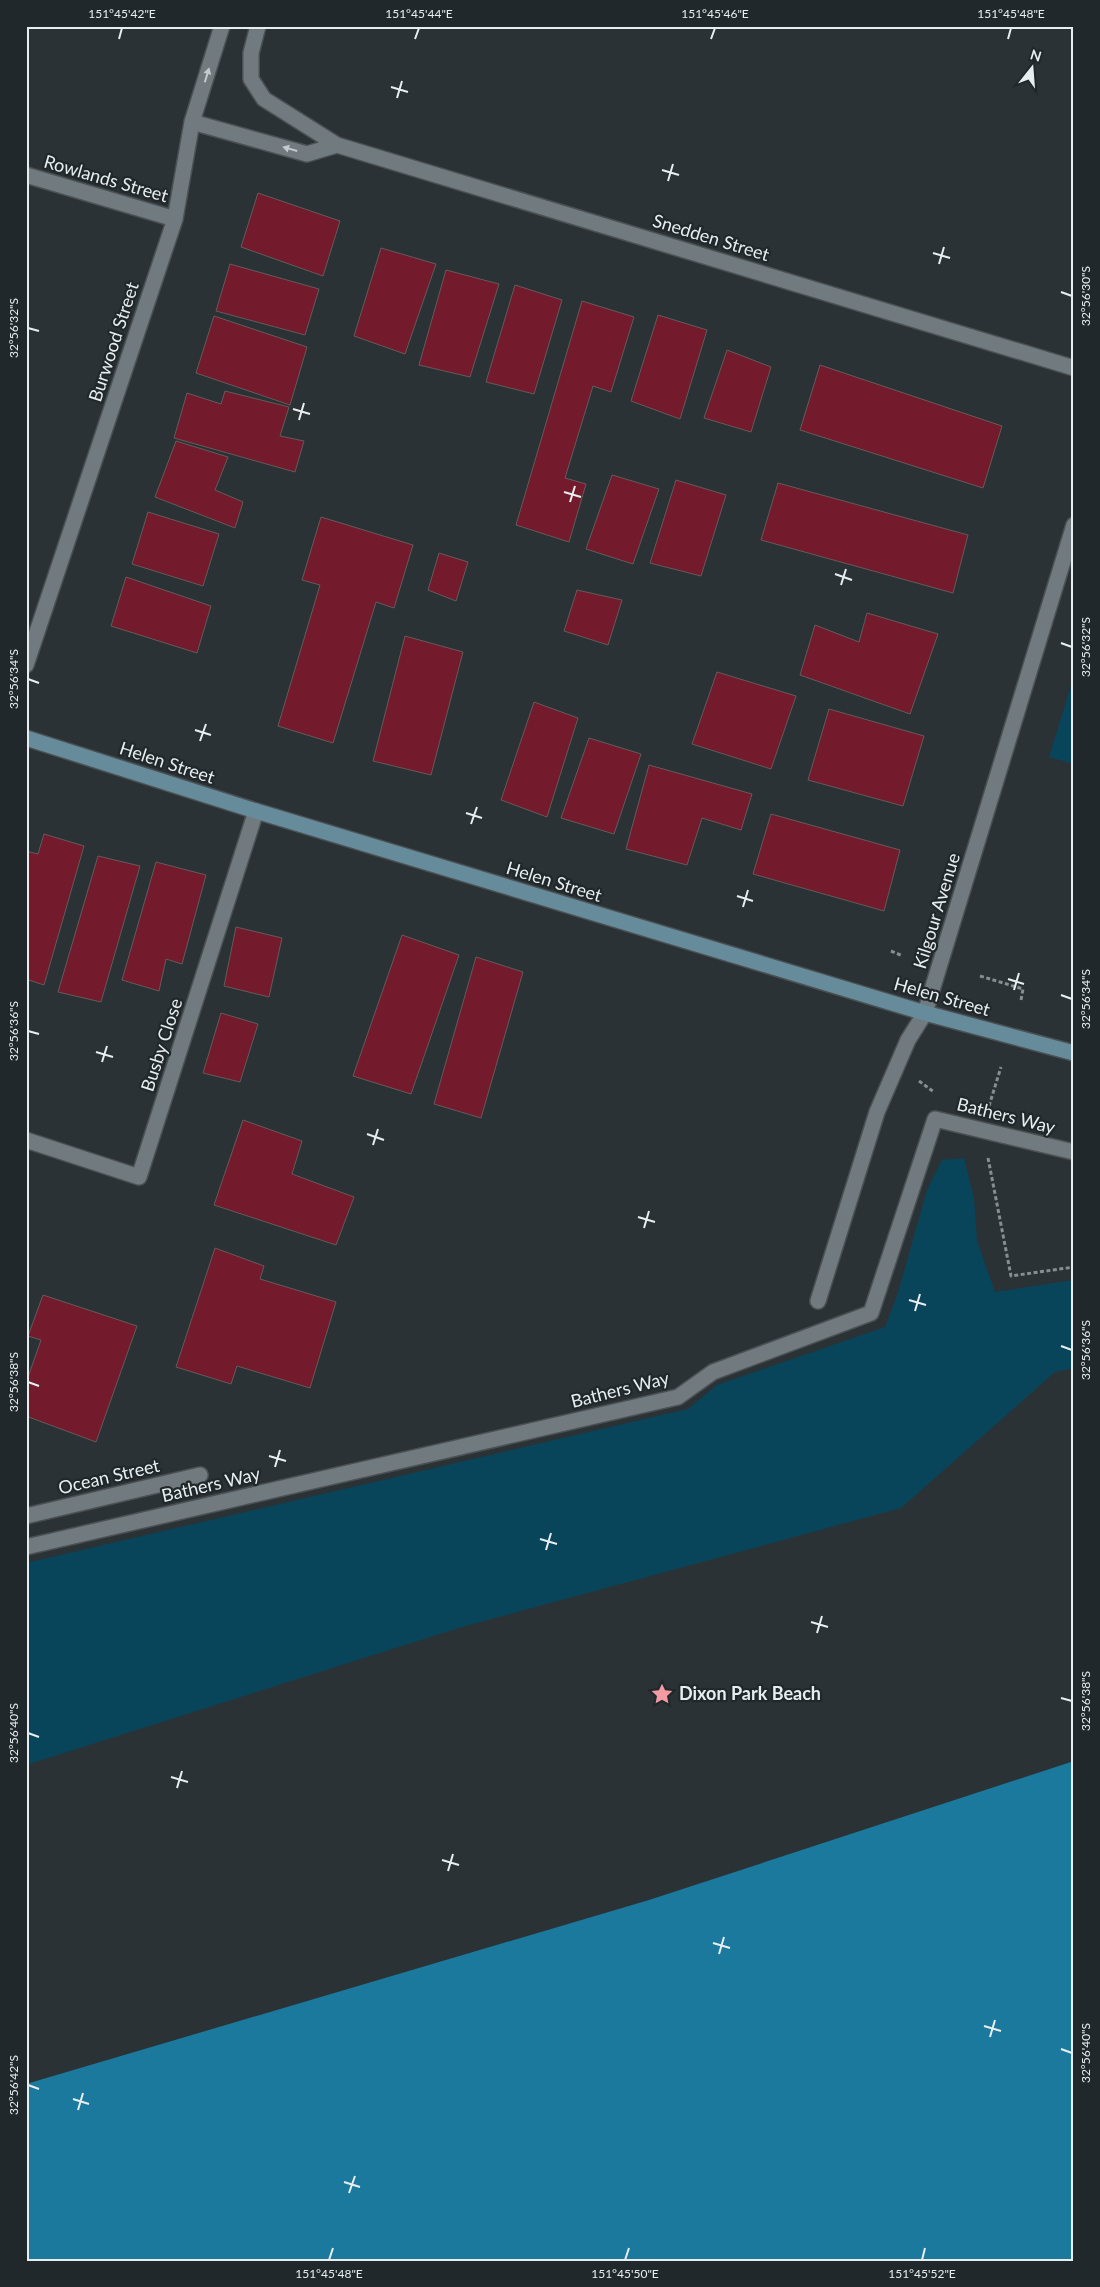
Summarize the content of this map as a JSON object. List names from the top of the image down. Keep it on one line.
{"streets":{"main road":["Helen Street"],"street":["Rowlands Street","Snedden Street","Burwood Street","Kilgour Avenue","Busby Close","Bathers Way","Ocean Street"]},"crossings":[["Rowlands Street","Burwood Street"],["Helen Street","Kilgour Avenue"],["Helen Street","Busby Close"]],"places":{"place":["Dixon Park Beach"]},"north":"top","coordinates":["151°45'42\"E","151°45'44\"E","151°45'46\"E","151°45'48\"E","32°56'30\"S","32°56'32\"S","32°56'34\"S","32°56'36\"S","32°56'38\"S","32°56'40\"S","32°56'42\"S","151°45'50\"E","151°45'52\"E"]}
